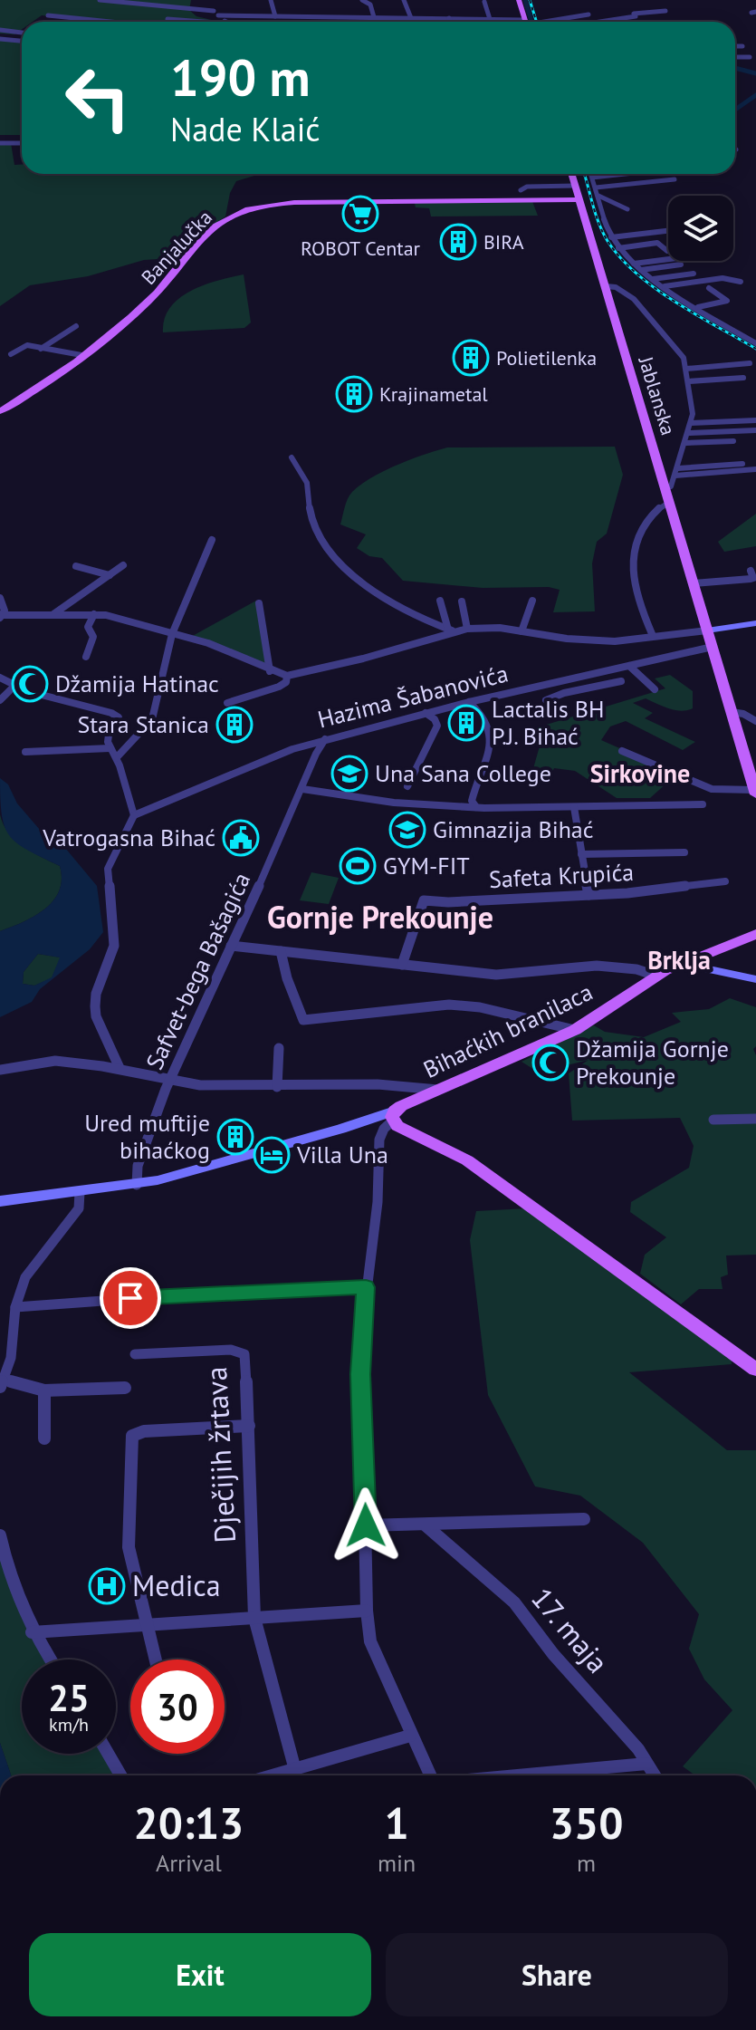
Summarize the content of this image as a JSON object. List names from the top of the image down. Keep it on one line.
{"streets":{"main road":["Banjalučka","Jablanska","Bihaćkih branilaca"],"street":["Hazima Šabanovića","Safeta Krupića","Safvet-bega Bašagića","Dječijih žrtava","17. maja"]},"crossings":[["Jablanska","Hazima Šabanovića"],["Hazima Šabanovića","Safvet-bega Bašagića"],["Safvet-bega Bašagića","Bihaćkih branilaca"]],"districts":["Sirkovine","Gornje Prekounje","Brklja"],"places":{"supermarket":["ROBOT Centar"],"building":["BIRA","Polietilenka","Krajinametal","Lactalis BH P.J. Bihać","Stara Stanica","Ured muftije bihaćkog"],"mosque":["Džamija Hatinac","Džamija Gornje Prekounje"],"school or university":["Una Sana College","Gimnazija Bihać"],"public building":["Vatrogasna Bihać"],"sports":["GYM-FIT"],"hotel":["Villa Una"],"hospital":["Medica"]},"page":{"turn":["190 m","Nade Klaić"],"speed":"25 km/h","limit":"30","eta":["20:13","Arrival","1","min","350","m"],"buttons":["Exit","Share"]}}
